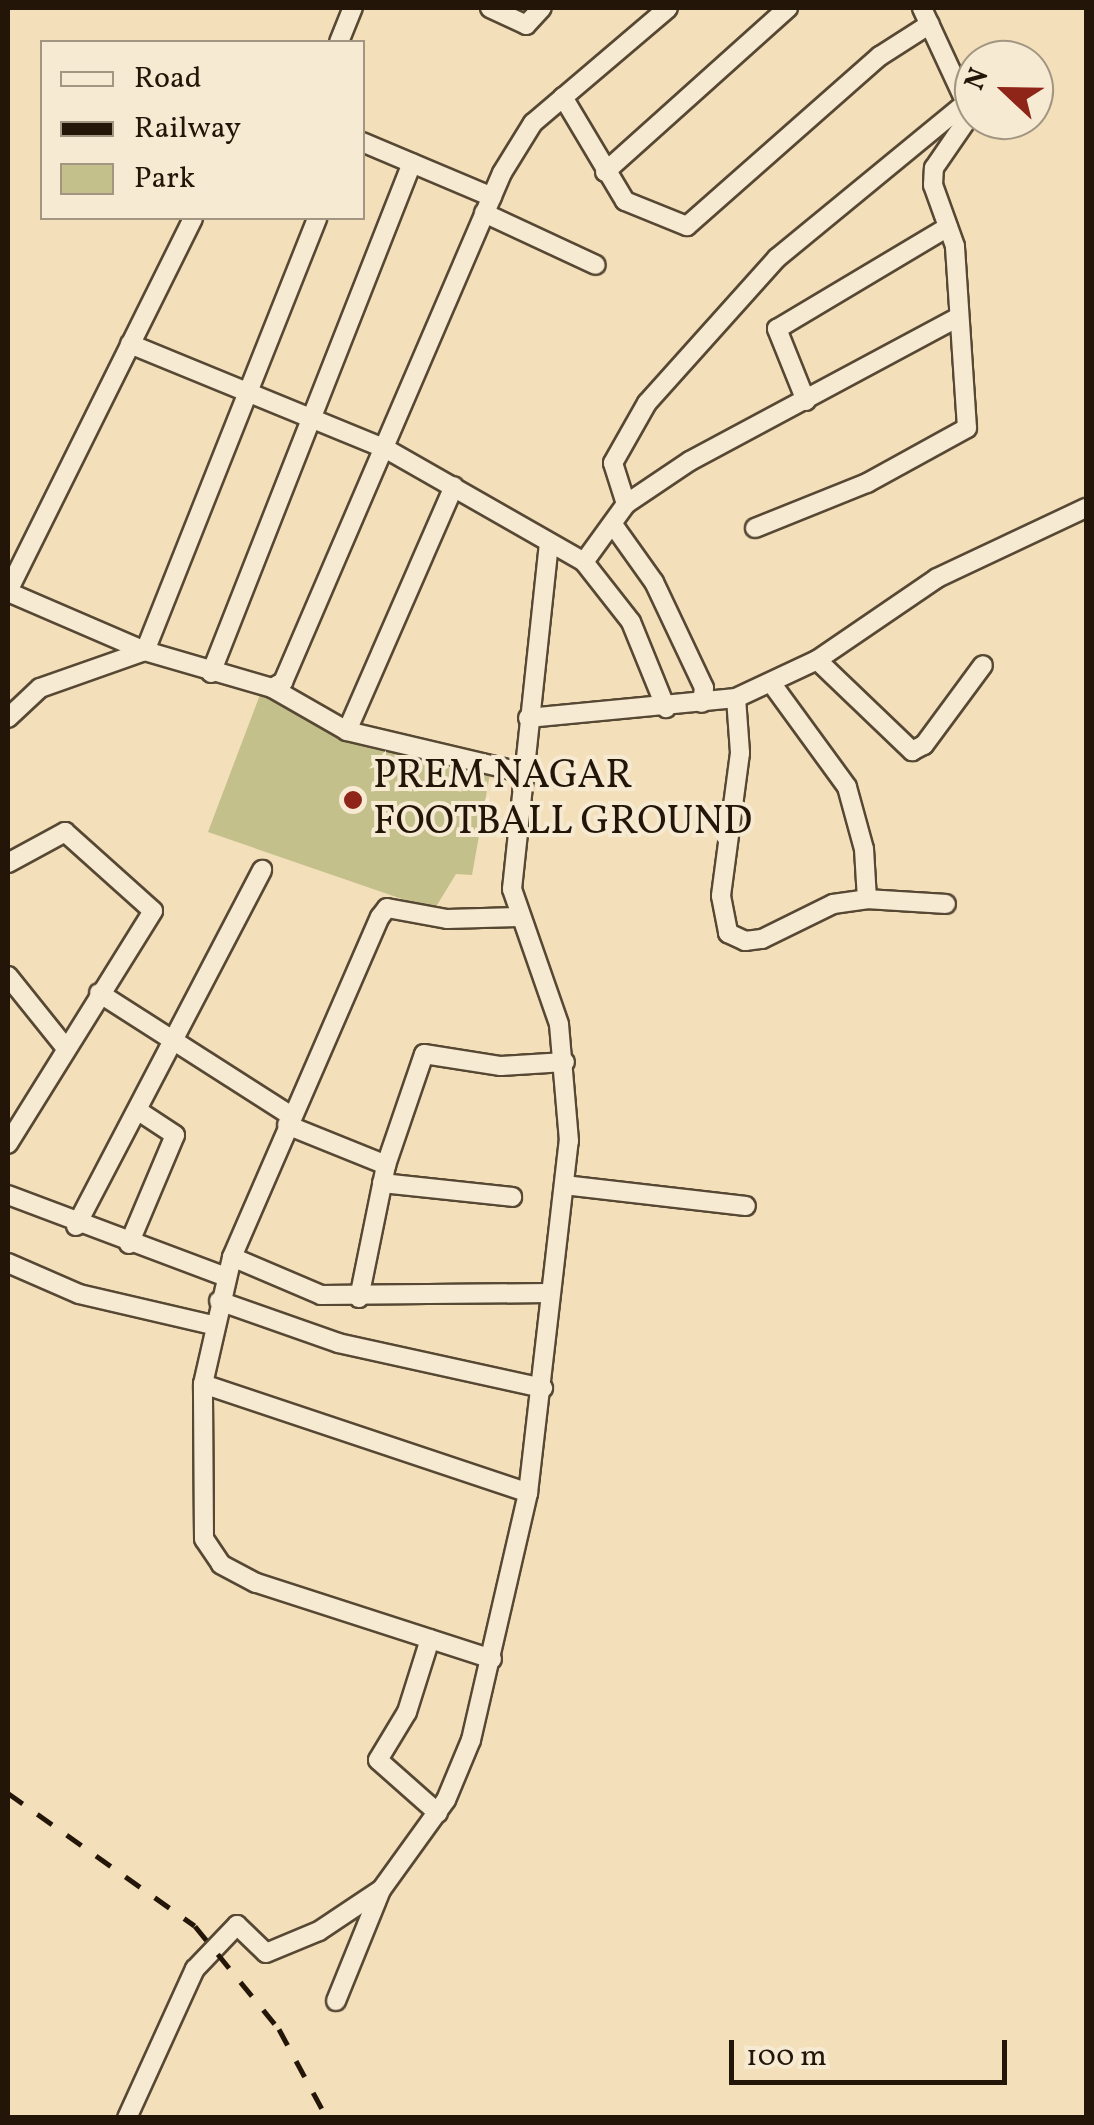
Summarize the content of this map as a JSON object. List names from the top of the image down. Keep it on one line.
{"places":["PREM NAGAR FOOTBALL GROUND"],"legend":["Road","Railway","Park"],"scale_bar":"100 m","north":"left"}
